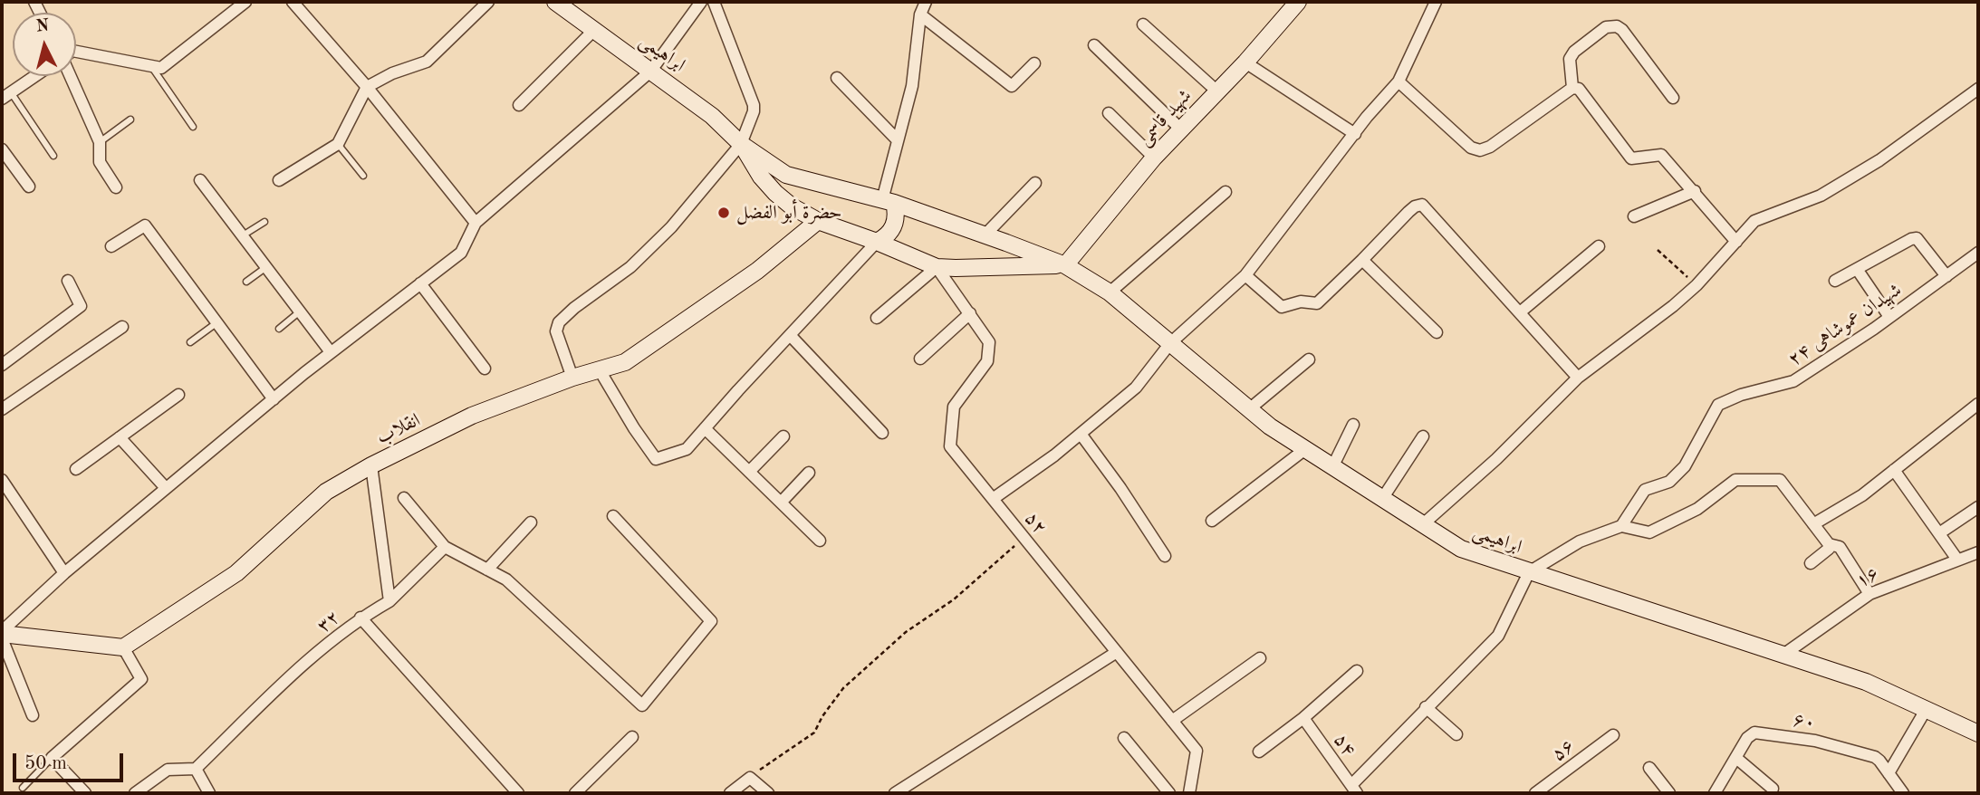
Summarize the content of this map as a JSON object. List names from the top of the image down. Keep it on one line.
{"streets":{"main road":["ابراهیمی","شهید قاسمی","انقلاب"],"street":["۲۴ شهیدان عموشاهی","۵۲","۱۶","۳۲","۶۰","۵۴","۵۶"]},"crossings":[["ابراهیمی","شهید قاسمی"],["ابراهیمی","۱۶"]],"places":["حضرة أبو الفضل"],"scale_bar":"50 m","north":"top"}
